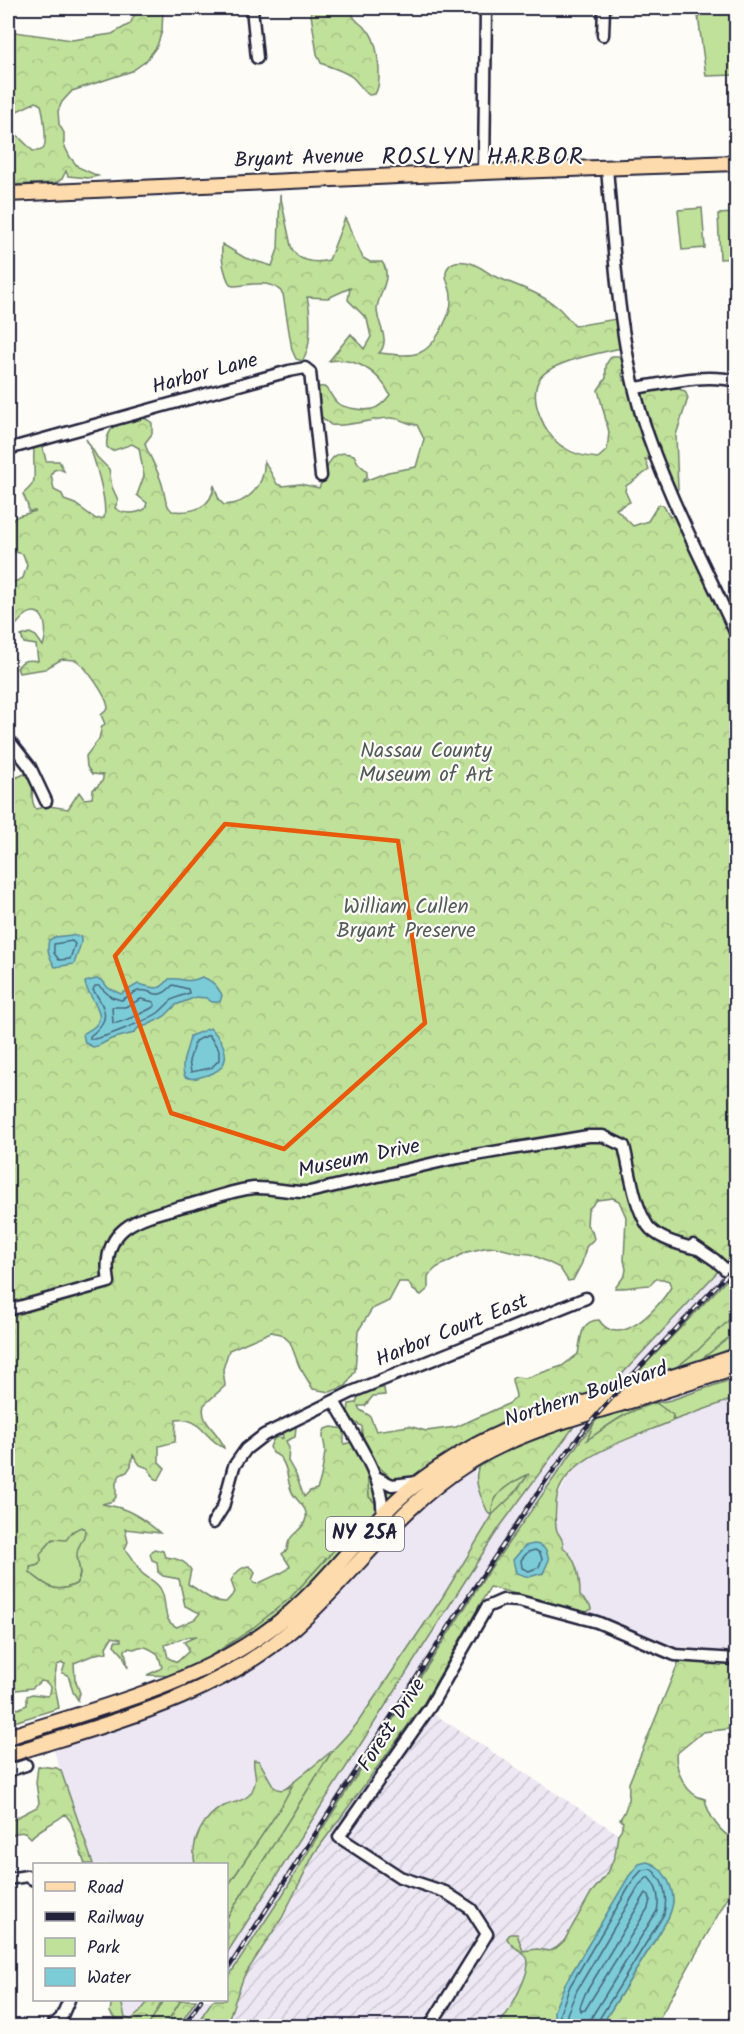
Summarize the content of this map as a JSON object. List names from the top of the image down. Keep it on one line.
{"streets":{"main road":["Bryant Avenue","Northern Boulevard","NY 25A"],"street":["Harbor Lane","Museum Drive","Harbor Court East","Forest Drive"]},"districts":["ROSLYN HARBOR"],"parks":["Nassau County Museum of Art","William Cullen Bryant Preserve"],"legend":["Road","Railway","Park","Water"]}
